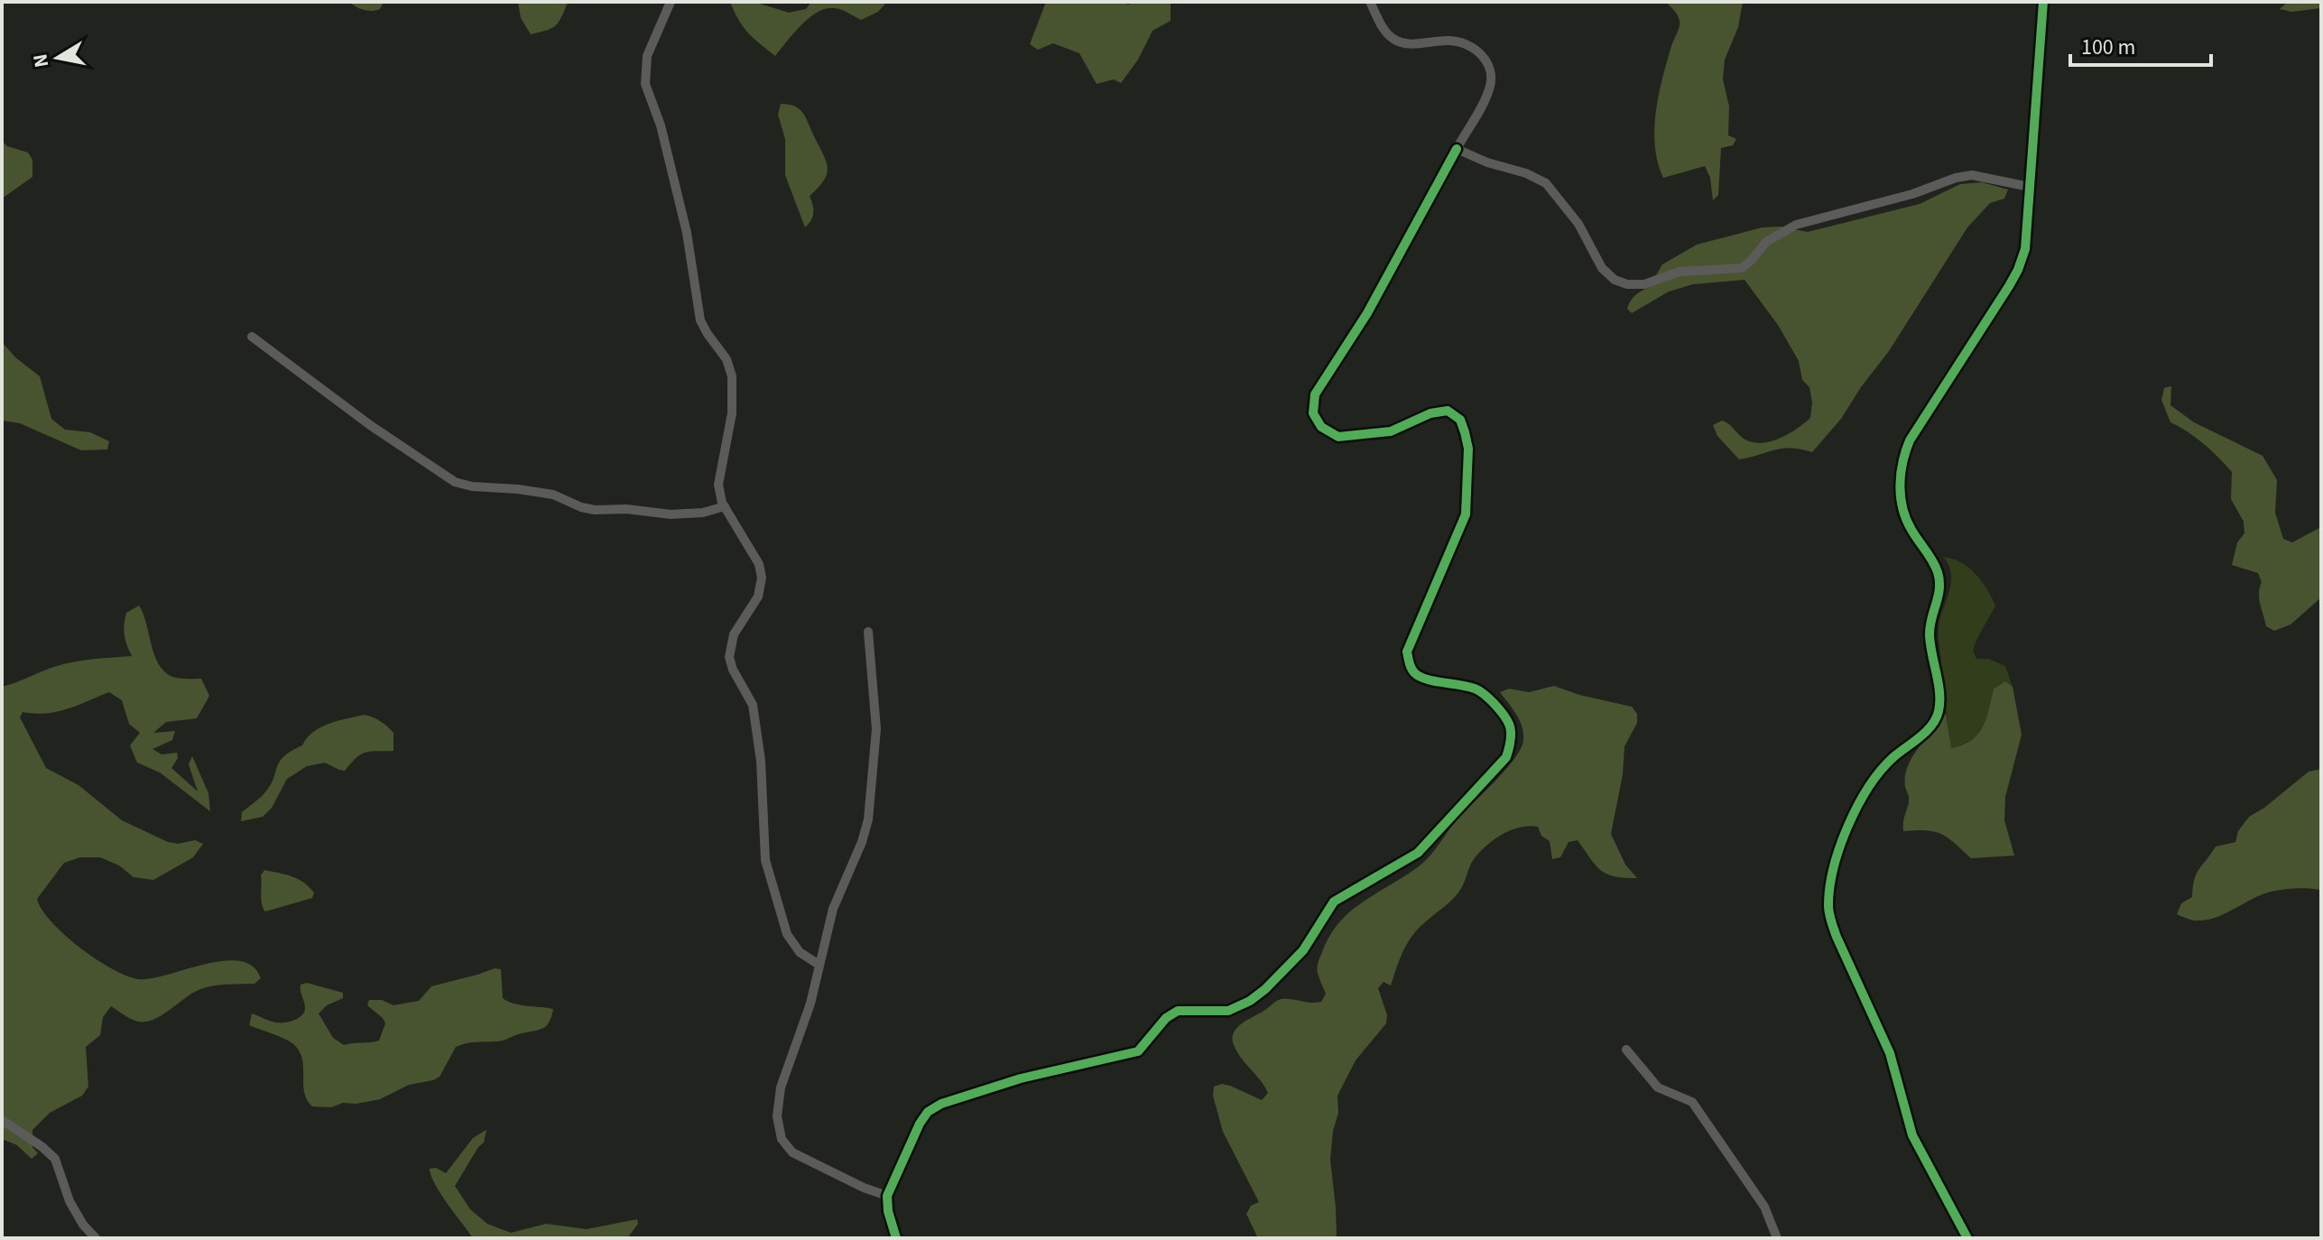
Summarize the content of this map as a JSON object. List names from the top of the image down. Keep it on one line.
{"scale_bar":"100 m","north":"left"}
